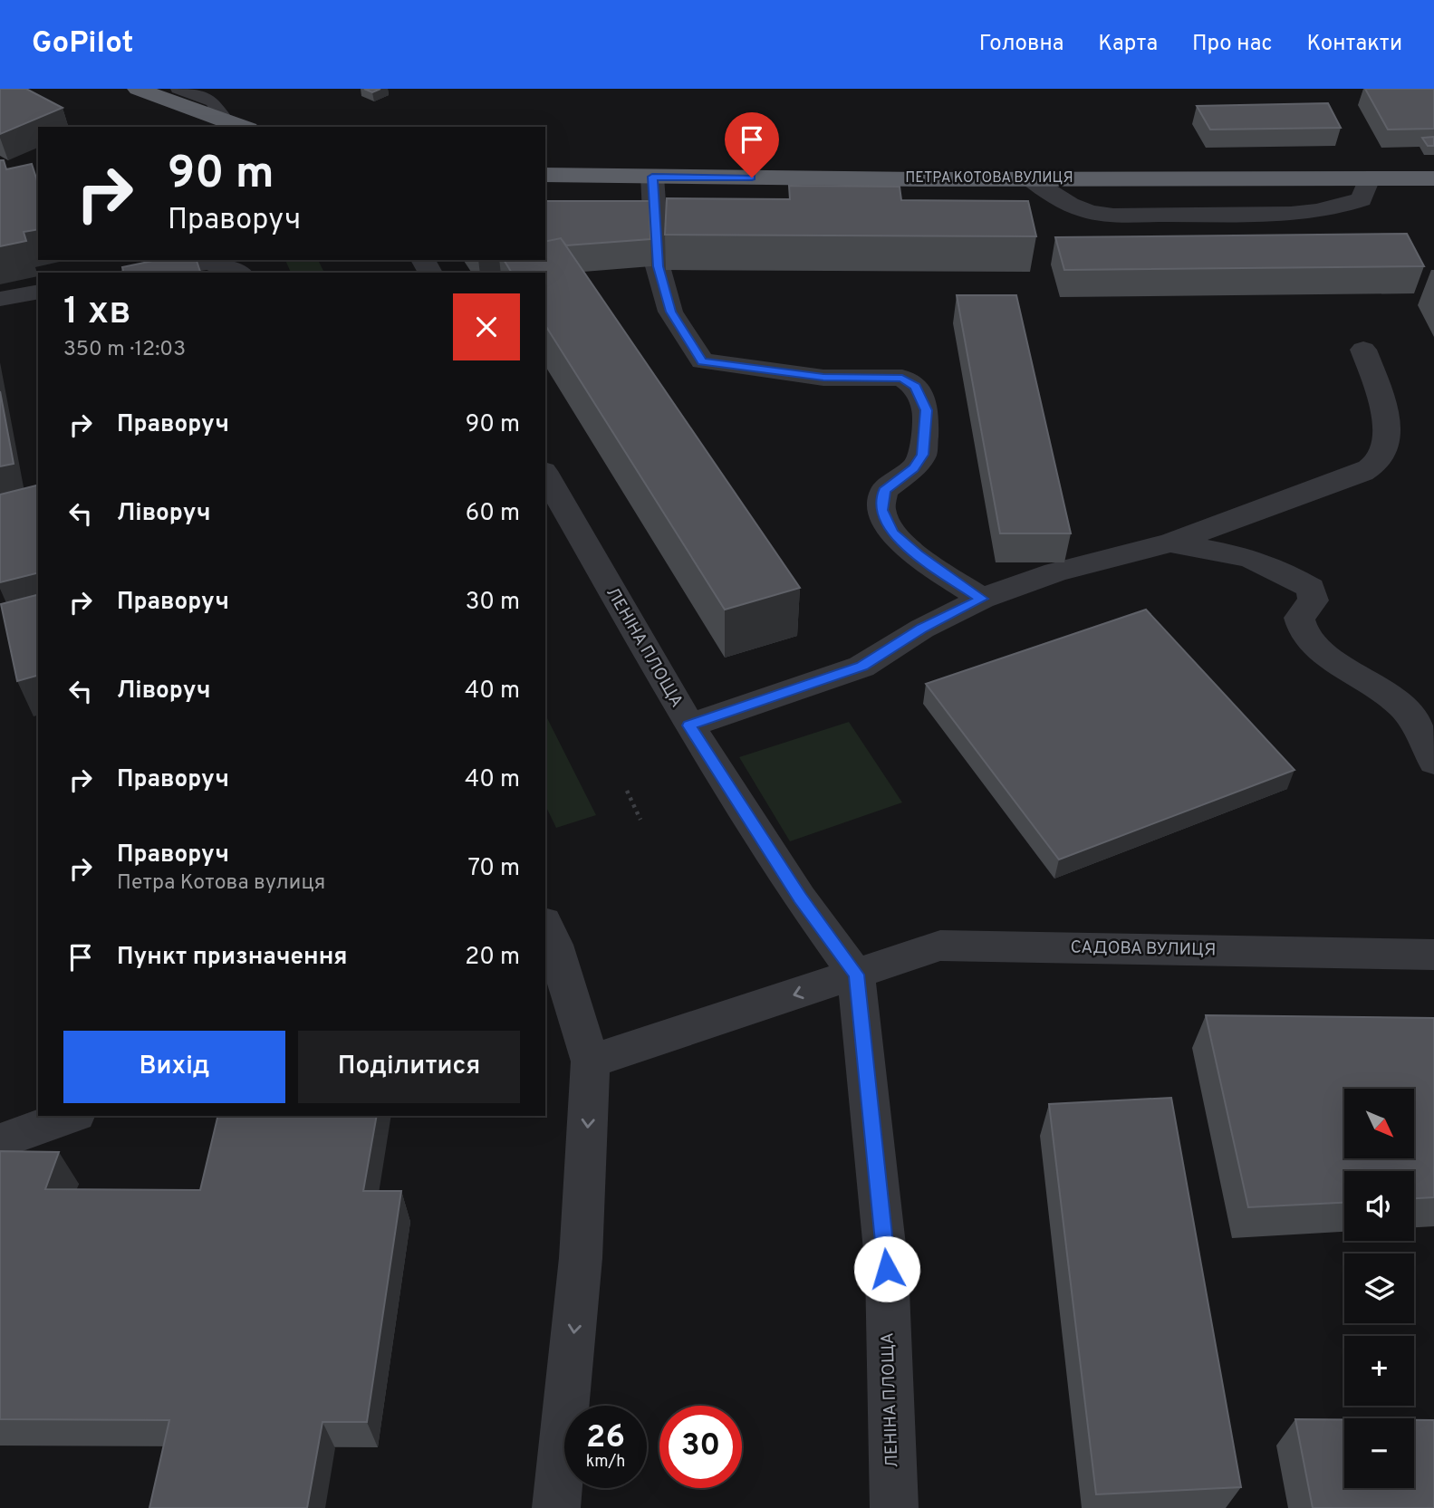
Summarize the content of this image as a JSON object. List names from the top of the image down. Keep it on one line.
{"streets":{"highway":["ПЕТРА КОТОВА ВУЛИЦЯ"],"street":["ЛЕНІНА ПЛОЩА","САДОВА ВУЛИЦЯ"]},"crossings":[["ЛЕНІНА ПЛОЩА","САДОВА ВУЛИЦЯ"]],"north":"bottom right","page":{"header":"GoPilot","nav":["Головна","Карта","Про нас","Контакти"],"turn":["90 m","Праворуч"],"heading":["1 хв","350 m · 12:03"],"list":[{"name":"Праворуч","value":"90 m"},{"name":"Ліворуч","value":"60 m"},{"name":"Праворуч","value":"30 m"},{"name":"Ліворуч","value":"40 m"},{"name":"Праворуч","value":"40 m"},{"name":"Праворуч","note":"Петра Котова вулиця","value":"70 m"},{"name":"Пункт призначення","value":"20 m"}],"buttons":["Вихід","Поділитися"],"map_buttons":["+","−"],"speed":"26 km/h","limit":"30"}}
